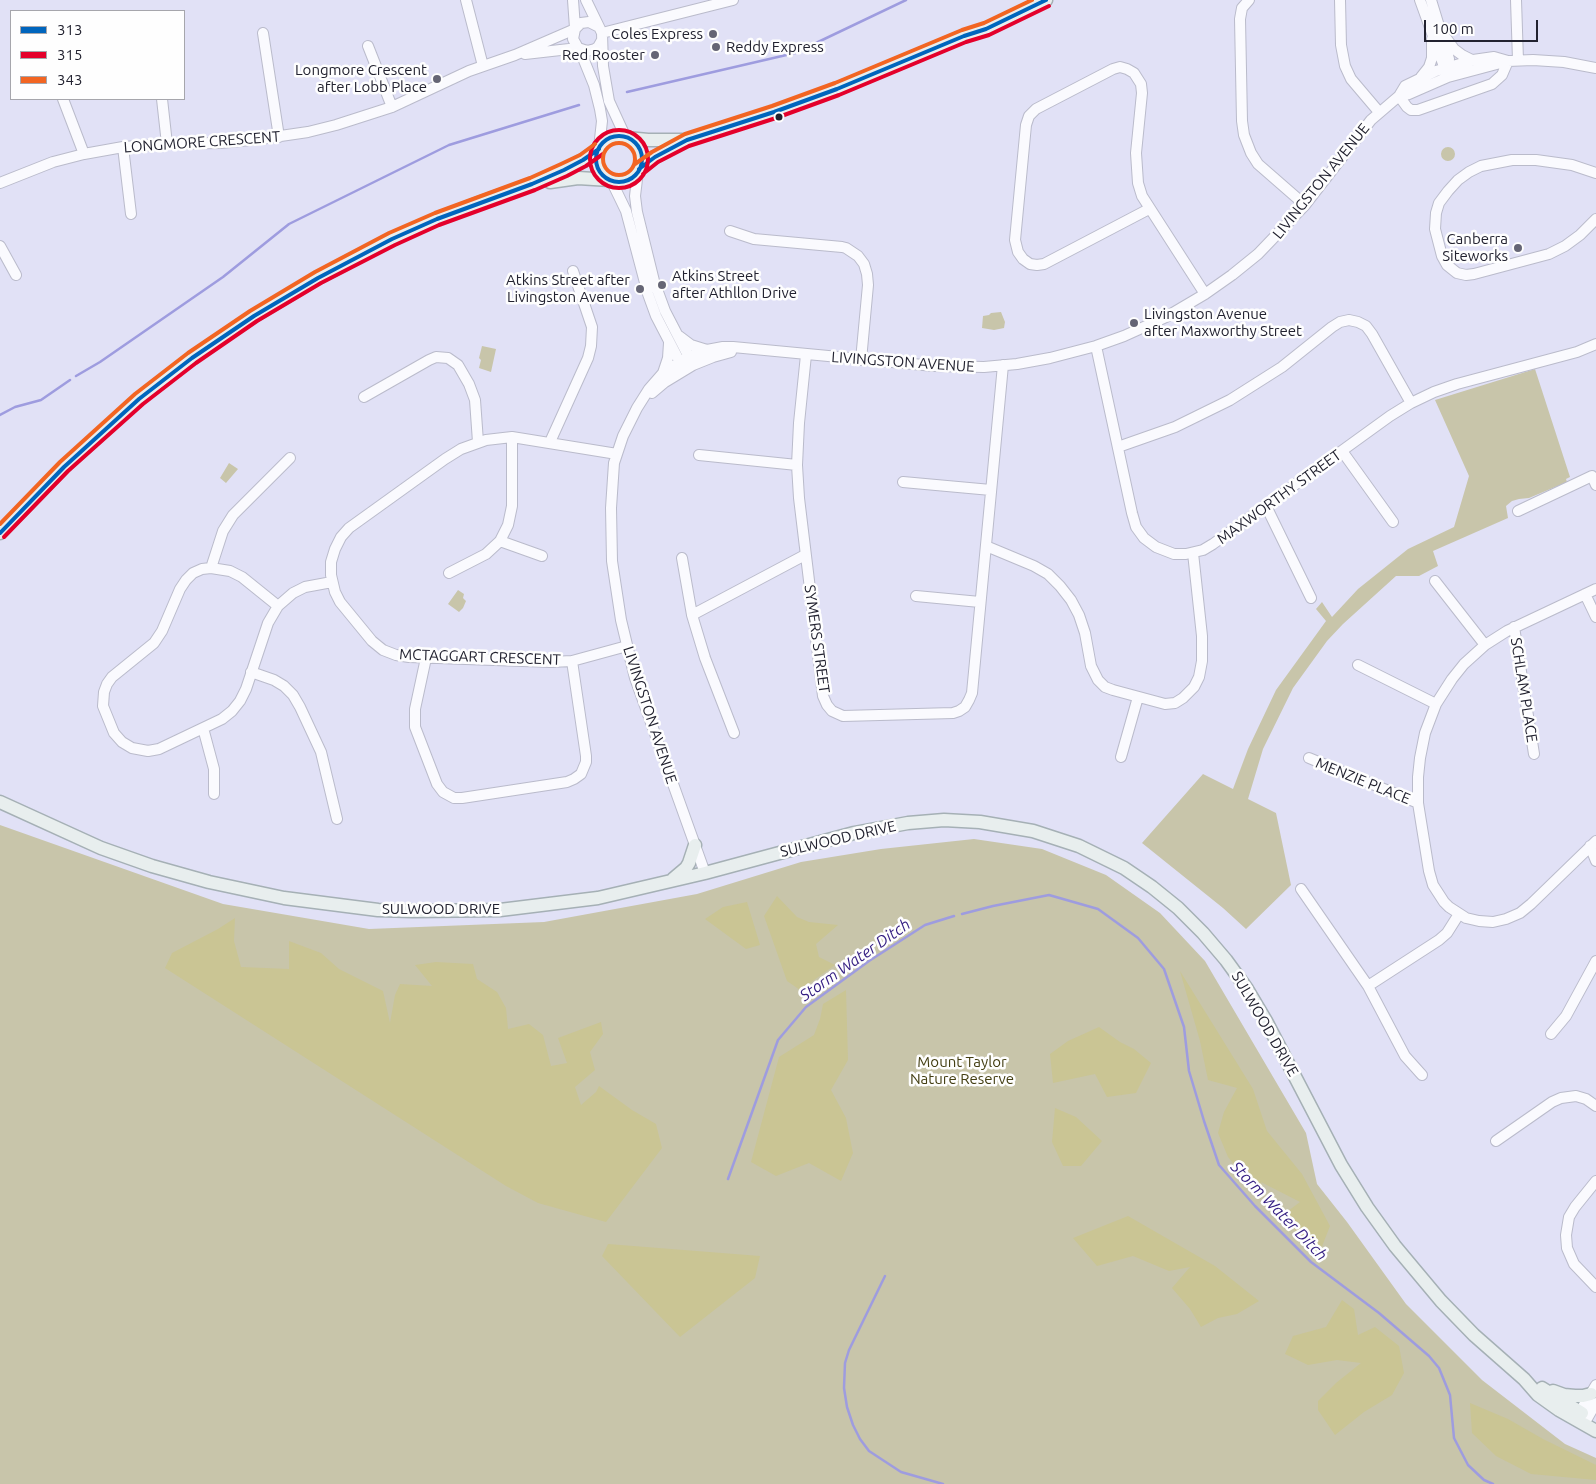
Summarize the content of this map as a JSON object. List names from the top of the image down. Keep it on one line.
{"streets":{"main road":["SULWOOD DRIVE"],"street":["LONGMORE CRESCENT","LIVINGSTON AVENUE","MAXWORTHY STREET","SYMERS STREET","MCTAGGART CRESCENT","SCHLAM PLACE","MENZIE PLACE"]},"crossings":[["LIVINGSTON AVENUE","MAXWORTHY STREET"],["LIVINGSTON AVENUE","SYMERS STREET"],["LIVINGSTON AVENUE","MCTAGGART CRESCENT"],["LIVINGSTON AVENUE","SULWOOD DRIVE"]],"water":["Storm Water Ditch"],"parks":["Mount Taylor Nature Reserve"],"places":["Coles Express","Reddy Express","Red Rooster","Longmore Crescent after Lobb Place","Canberra Siteworks","Atkins Street after Athllon Drive","Atkins Street after Livingston Avenue","Livingston Avenue after Maxworthy Street"],"lines":["transit line 313","transit line 343","transit line 315"],"legend":["313","315","343"],"scale_bar":"100 m"}
